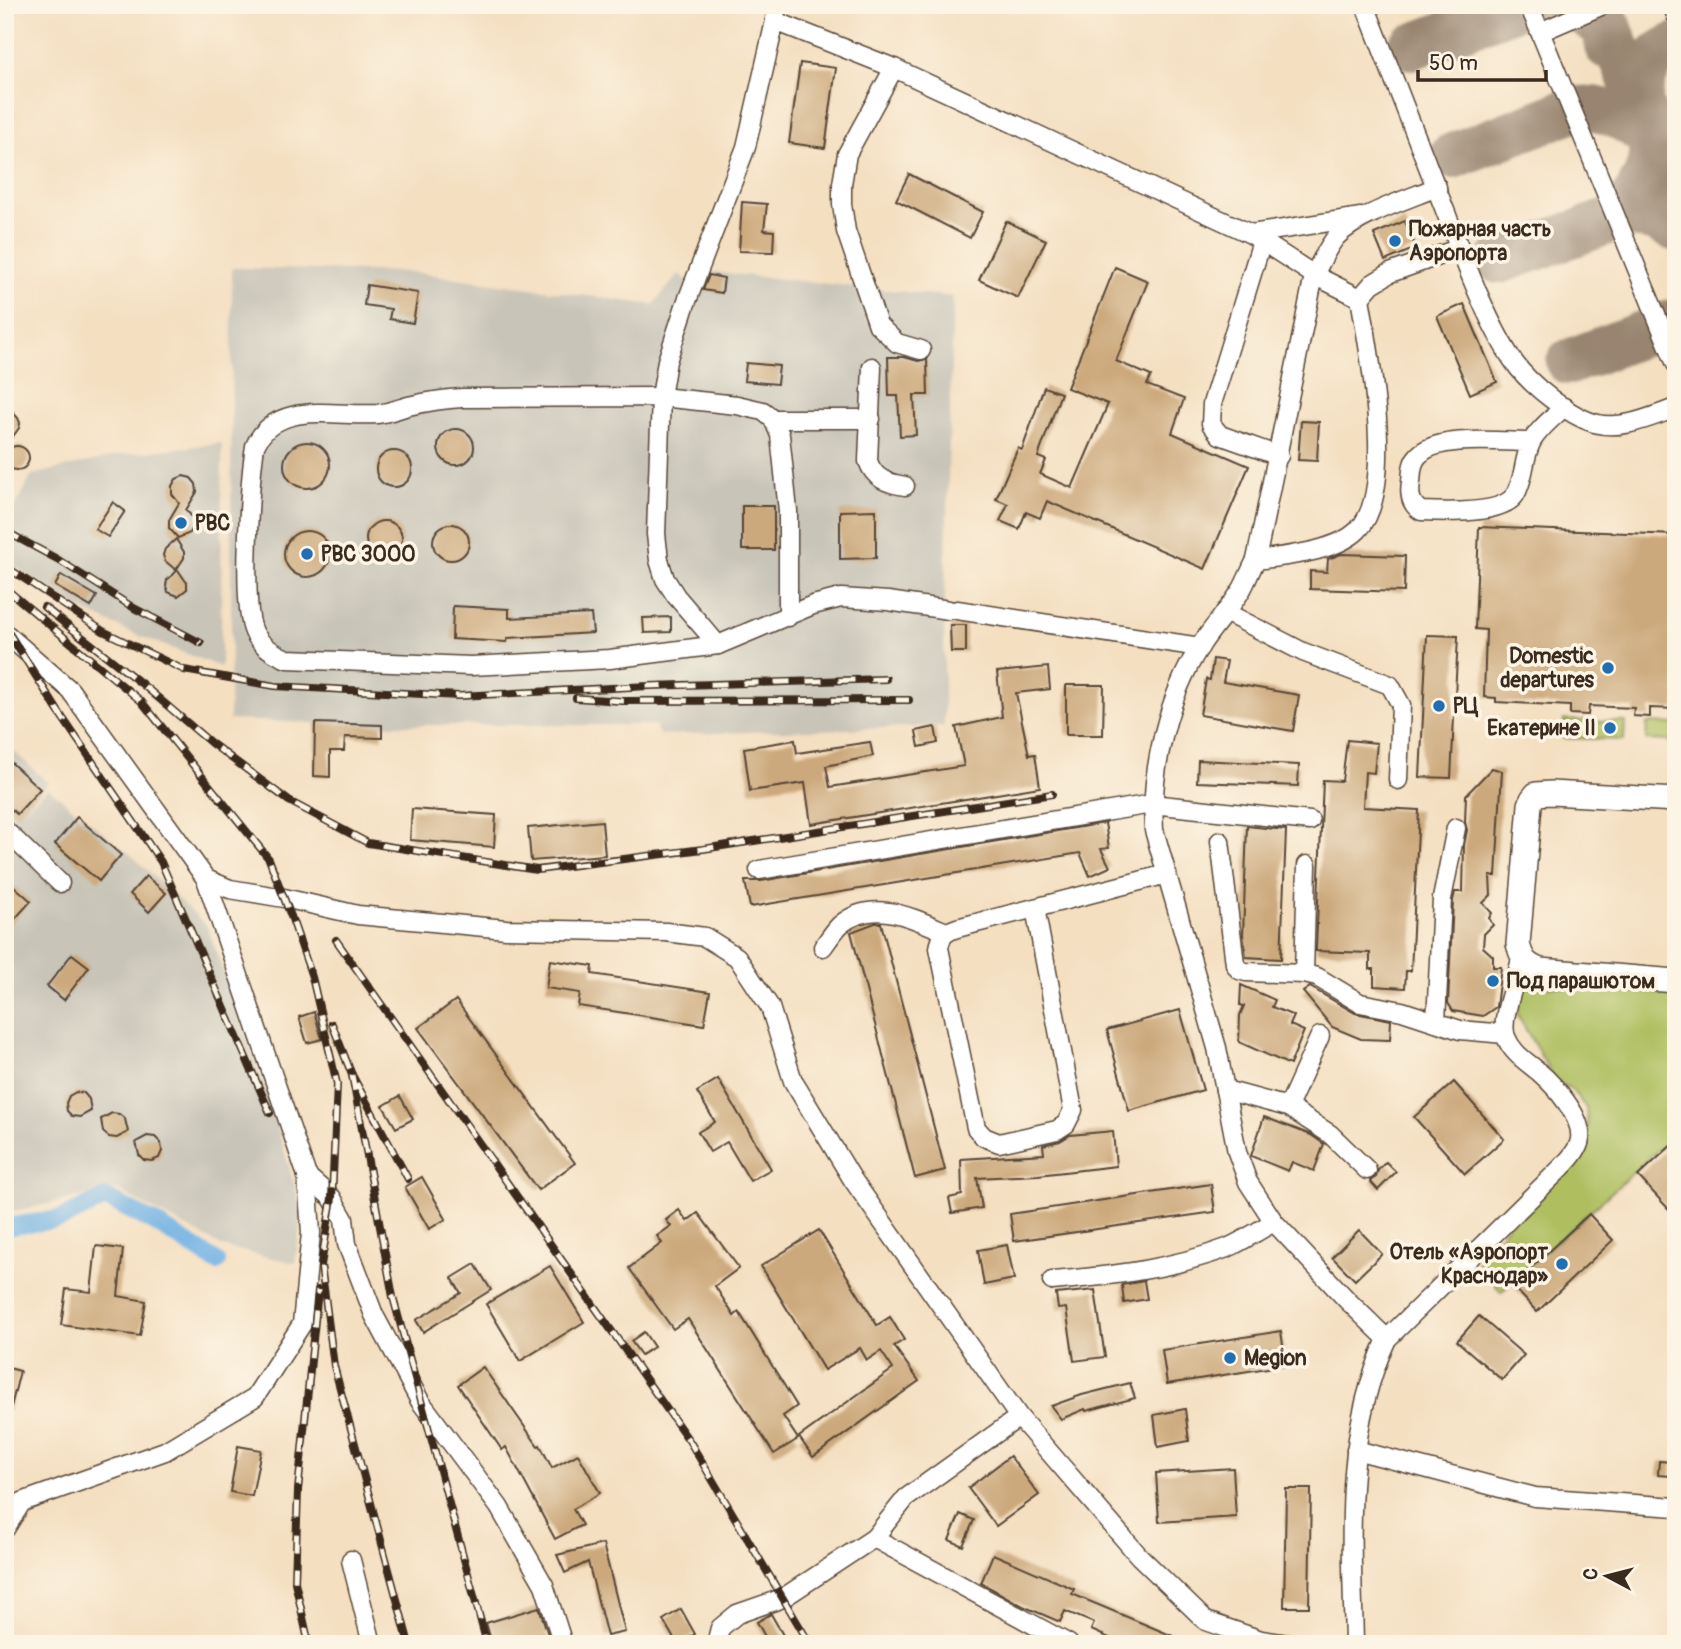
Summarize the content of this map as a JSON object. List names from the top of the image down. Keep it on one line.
{"places":["Пожарная часть Аэропорта","РВС","РВС 3000","Domestic departures","РЦ","Екатерине II","Под парашютом","Отель «Аэропорт Краснодар»","Megion"],"scale_bar":"50 m","north":"left"}
